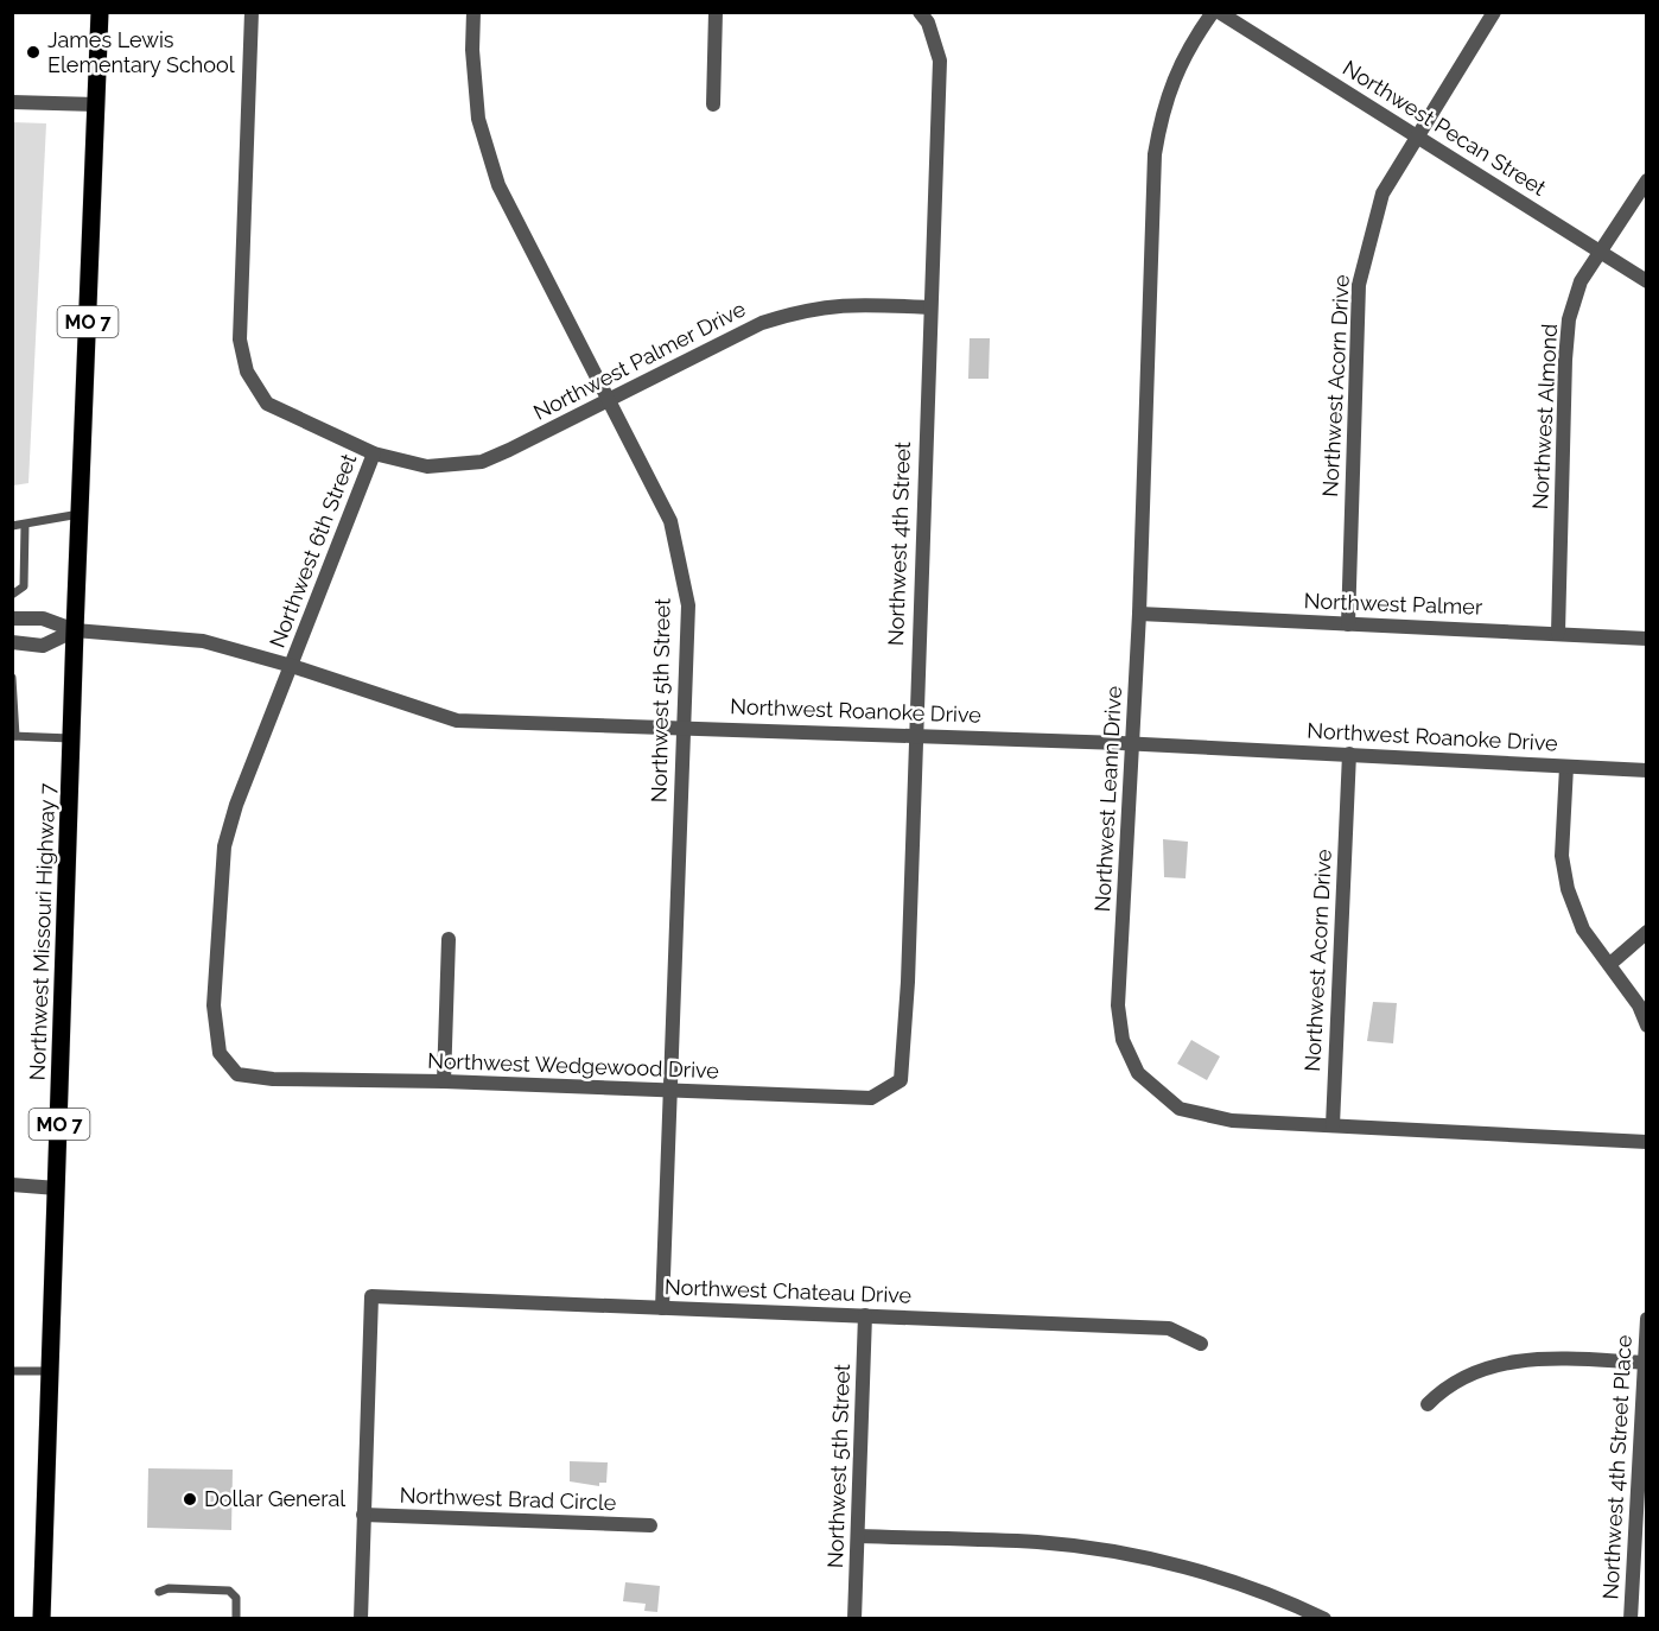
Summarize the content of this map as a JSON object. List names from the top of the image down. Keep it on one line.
{"streets":{"main road":["MO 7","Northwest Missouri Highway 7"],"street":["Northwest Pecan Street","Northwest Palmer Drive","Northwest Acorn Drive","Northwest Almond","Northwest 4th Street","Northwest 6th Street","Northwest Palmer","Northwest 5th Street","Northwest Roanoke Drive","Northwest Leann Drive","Northwest Wedgewood Drive","Northwest Chateau Drive","Northwest 4th Street Place","Northwest Brad Circle"]},"crossings":[["Northwest Pecan Street","Northwest Acorn Drive"],["Northwest Pecan Street","Northwest Almond"],["MO 7","Northwest Roanoke Drive"],["MO 7","Northwest Missouri Highway 7"],["Northwest Palmer Drive","Northwest 4th Street"],["Northwest Palmer Drive","Northwest 6th Street"],["Northwest Palmer Drive","Northwest 5th Street"],["Northwest Acorn Drive","Northwest Palmer"],["Northwest Acorn Drive","Northwest Roanoke Drive"],["Northwest Acorn Drive","Northwest Leann Drive"],["Northwest Almond","Northwest Palmer"],["Northwest 4th Street","Northwest Roanoke Drive"],["Northwest 4th Street","Northwest Wedgewood Drive"],["Northwest 6th Street","Northwest Roanoke Drive"],["Northwest 6th Street","Northwest Wedgewood Drive"],["Northwest Palmer","Northwest Leann Drive"],["Northwest 5th Street","Northwest Roanoke Drive"],["Northwest 5th Street","Northwest Wedgewood Drive"],["Northwest 5th Street","Northwest Chateau Drive"],["Northwest Roanoke Drive","Northwest Leann Drive"],["Northwest Roanoke Drive","Northwest Missouri Highway 7"],["Northwest Chateau Drive","Northwest Brad Circle"]],"places":["James Lewis Elementary School","Dollar General"]}
